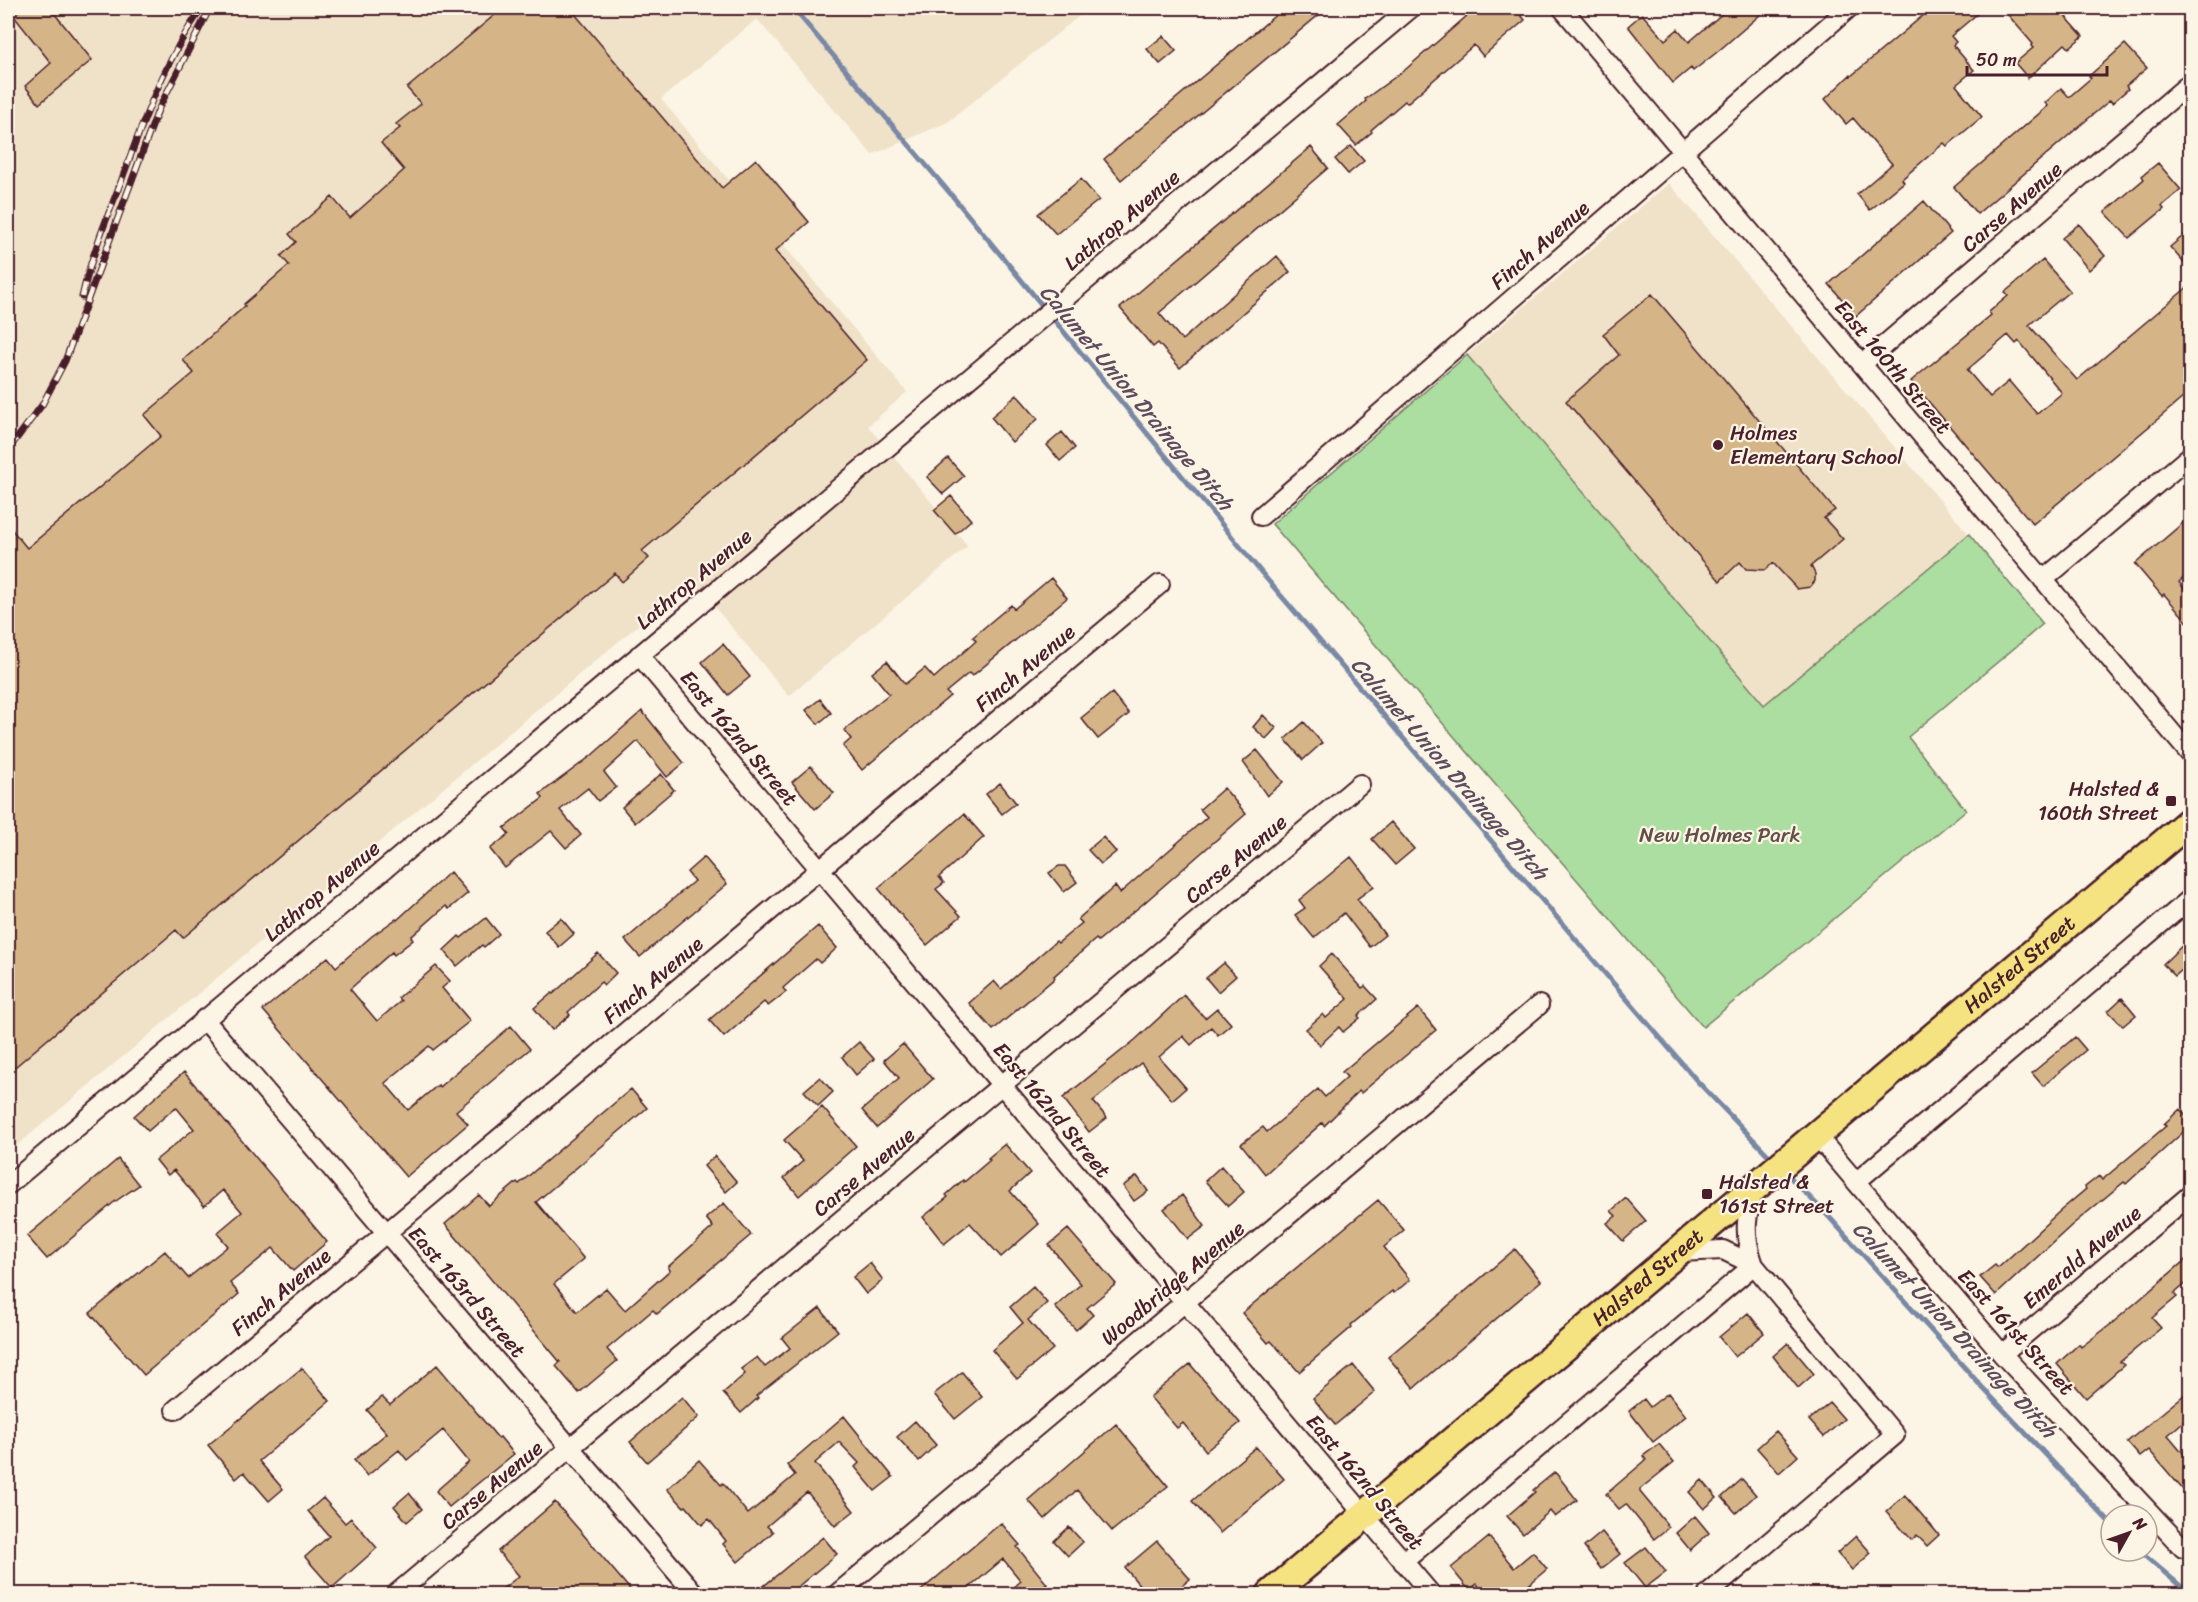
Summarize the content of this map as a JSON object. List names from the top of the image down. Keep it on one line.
{"streets":{"main road":["Halsted Street"],"street":["Carse Avenue","Lathrop Avenue","Finch Avenue","East 160th Street","East 162nd Street","Emerald Avenue","Woodbridge Avenue","East 163rd Street","East 161st Street"]},"crossings":[["Carse Avenue","East 160th Street"],["Carse Avenue","East 162nd Street"],["Carse Avenue","East 163rd Street"],["Lathrop Avenue","East 162nd Street"],["Lathrop Avenue","East 163rd Street"],["Finch Avenue","East 160th Street"],["Finch Avenue","East 162nd Street"],["Finch Avenue","East 163rd Street"],["East 162nd Street","Halsted Street"],["East 162nd Street","Woodbridge Avenue"],["Halsted Street","East 161st Street"],["Emerald Avenue","East 161st Street"]],"water":["Calumet Union Drainage Ditch"],"parks":["New Holmes Park"],"places":{"other":["Holmes Elementary School"],"transit":["Halsted & 160th Street","Halsted & 161st Street"]},"scale_bar":"50 m","north":"top right"}
